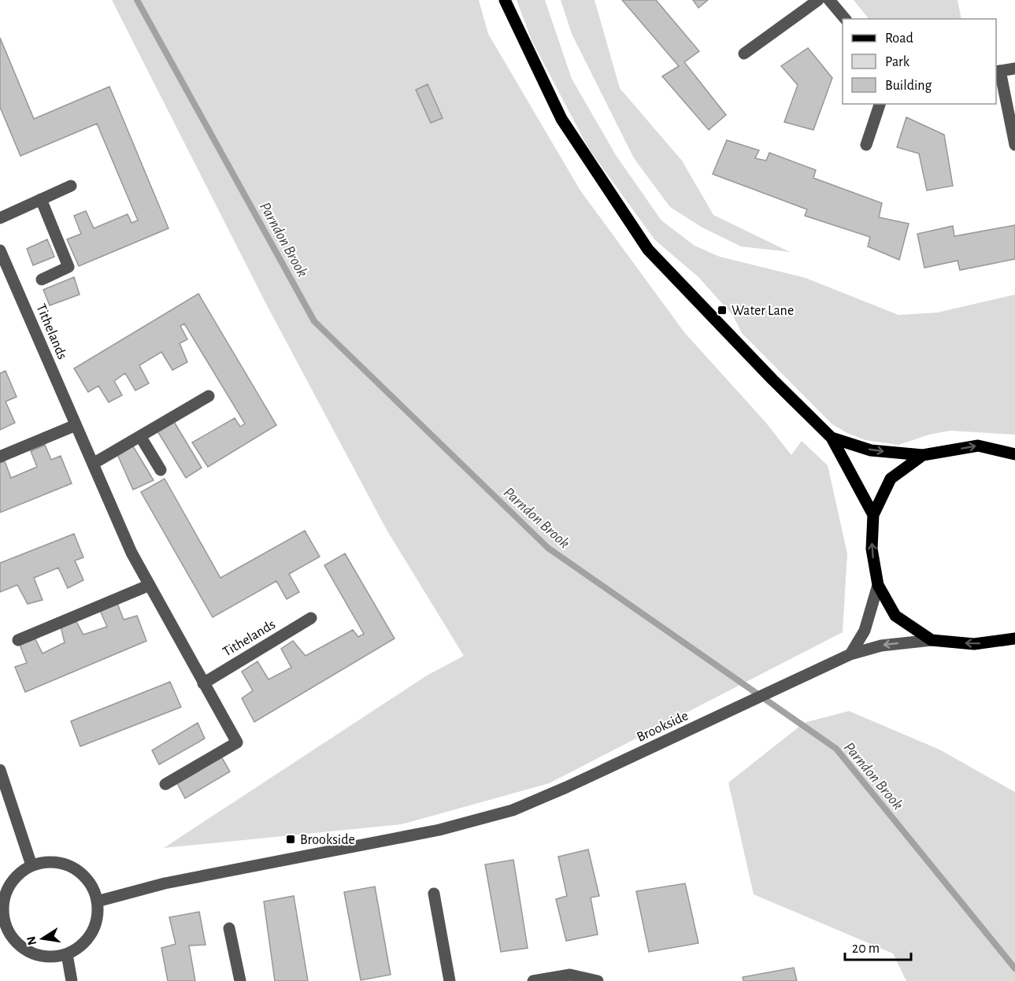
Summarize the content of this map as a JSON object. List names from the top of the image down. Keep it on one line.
{"streets":{"street":["Tithelands","Brookside"]},"water":["Parndon Brook"],"places":{"transit":["Water Lane","Brookside"]},"legend":["Road","Park","Building"],"scale_bar":"20 m","north":"left"}
